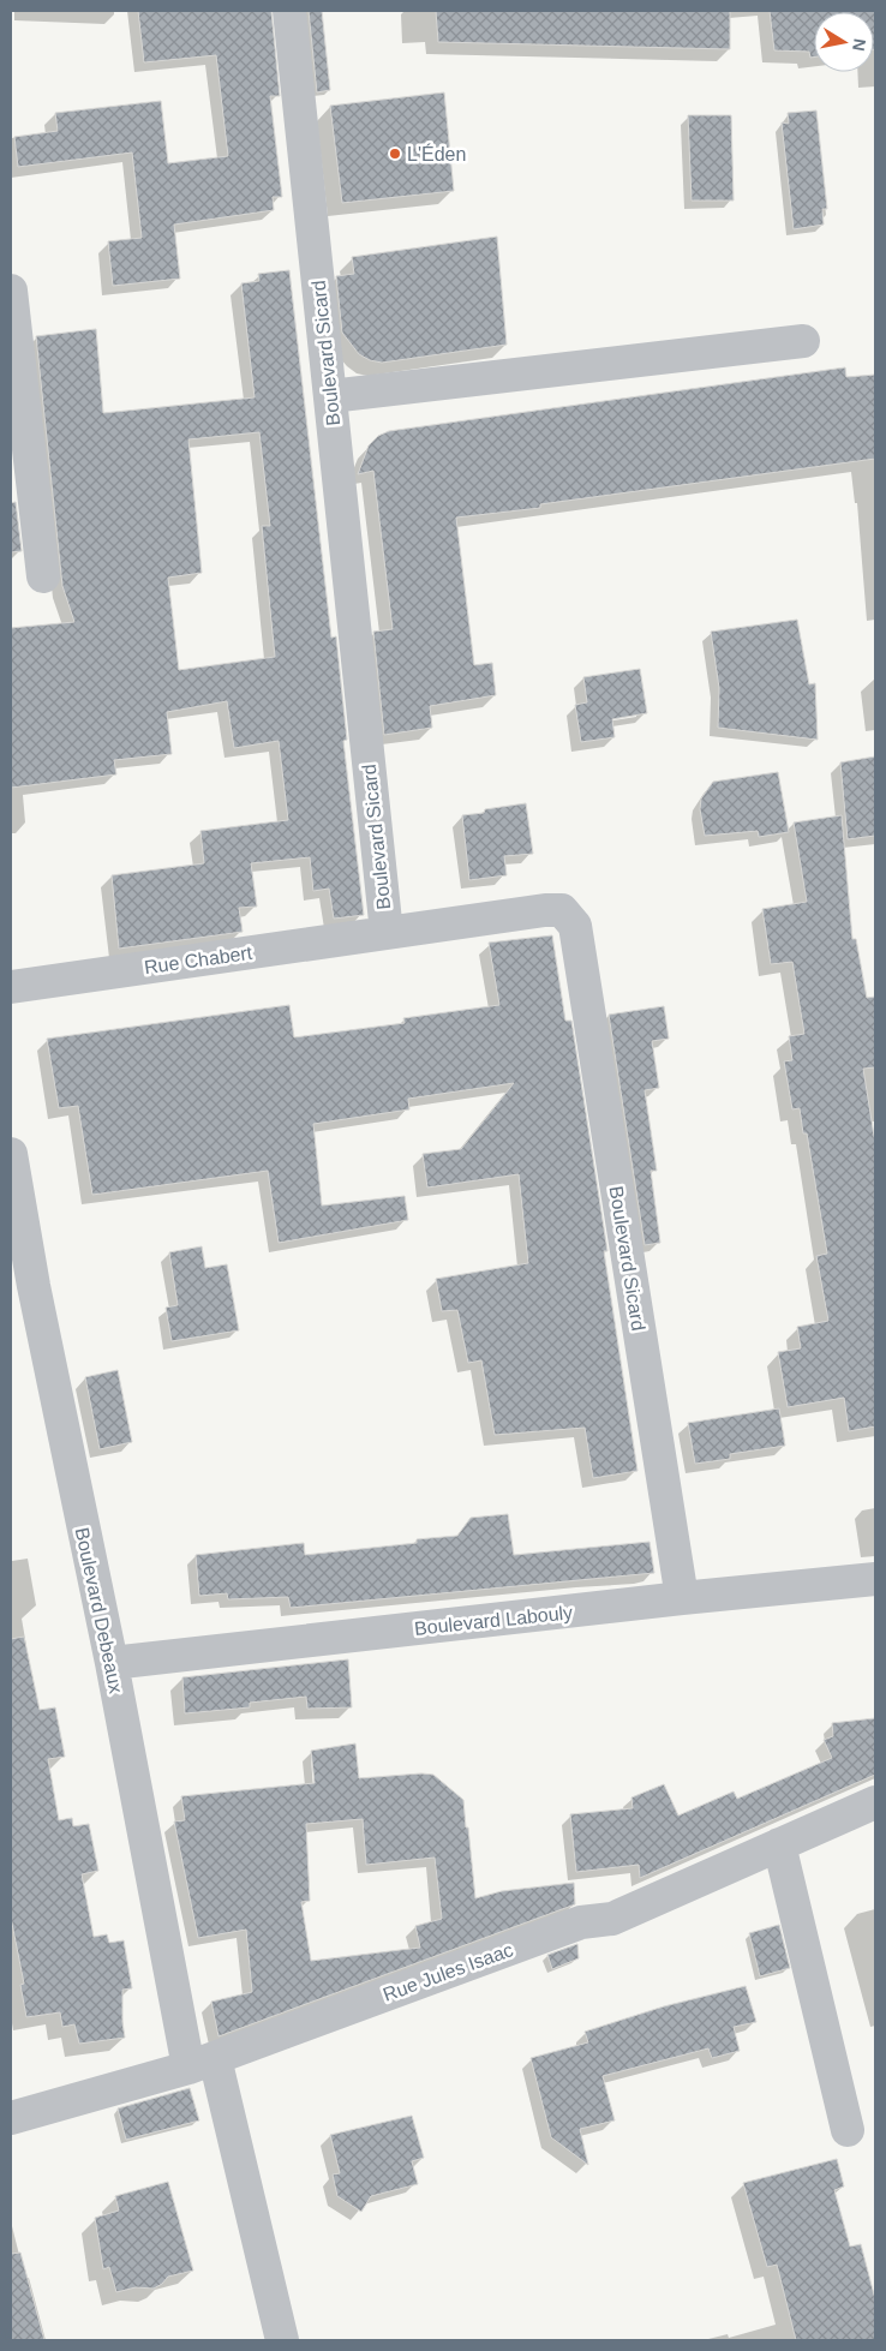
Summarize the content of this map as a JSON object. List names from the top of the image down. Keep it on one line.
{"streets":{"street":["Boulevard Sicard","Rue Chabert","Boulevard Debeaux","Boulevard Labouly","Rue Jules Isaac"]},"crossings":[["Boulevard Sicard","Rue Chabert"],["Boulevard Sicard","Boulevard Labouly"],["Boulevard Debeaux","Boulevard Labouly"],["Boulevard Debeaux","Rue Jules Isaac"]],"places":["L'Éden"],"north":"right"}
